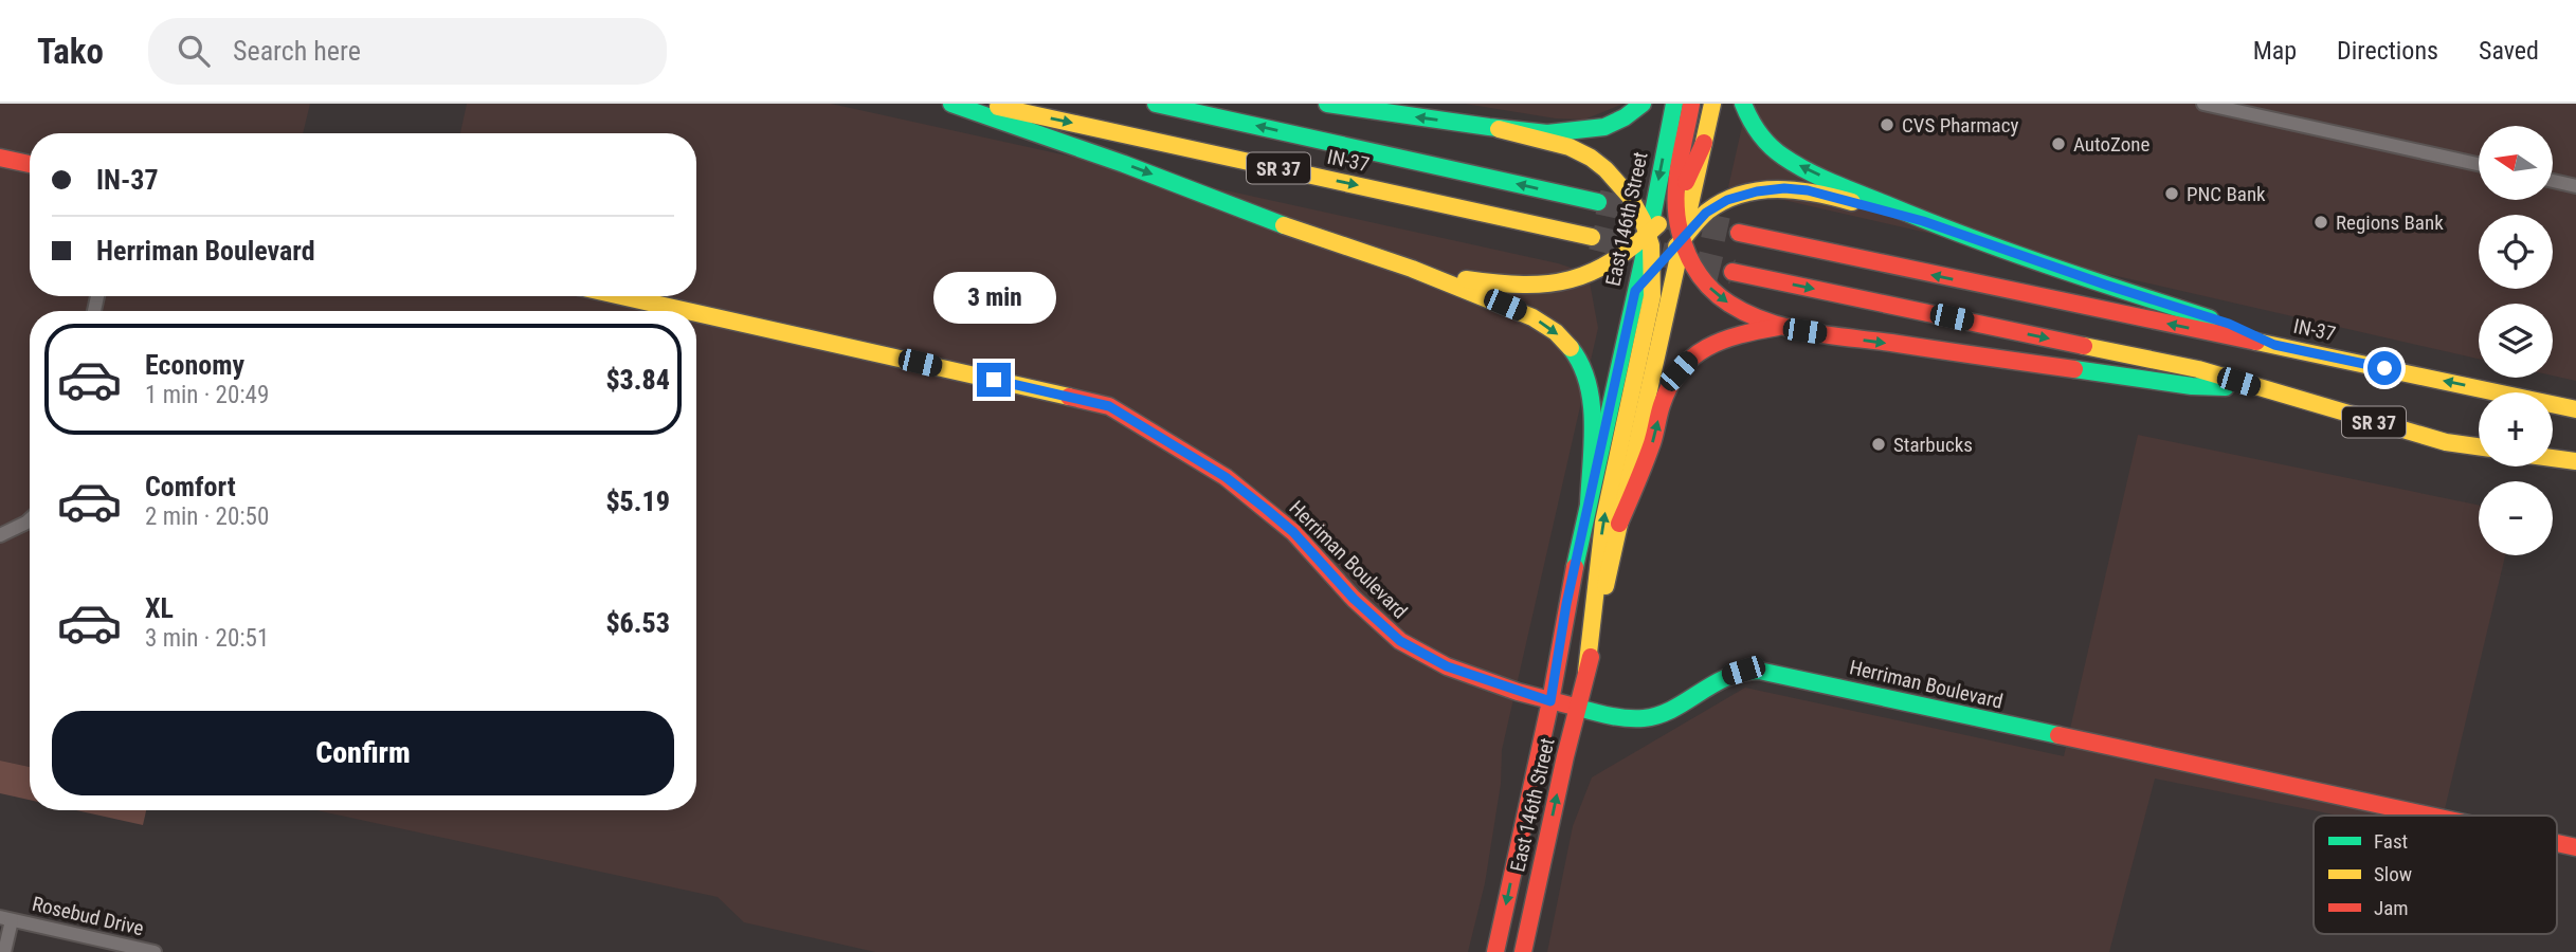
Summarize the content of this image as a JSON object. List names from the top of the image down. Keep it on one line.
{"streets":{"main road":["IN-37","SR 37","East 146th Street","Herriman Boulevard"],"street":["Rosebud Drive"]},"crossings":[["East 146th Street","Herriman Boulevard"]],"places":["CVS Pharmacy","AutoZone","PNC Bank","Regions Bank","Starbucks"],"legend":["Fast","Slow","Jam"],"north":"left","page":{"header":"Tako","search":"Search here","nav":["Map","Directions","Saved"],"map_buttons":["+","−"],"banner":["IN-37","Herriman Boulevard"],"bubble":"3 min","list":[{"name":"Economy","note":"1 min · 20:49","value":"$3.84"},{"name":"Comfort","note":"2 min · 20:50","value":"$5.19"},{"name":"XL","note":"3 min · 20:51","value":"$6.53"}],"buttons":"Confirm"}}
